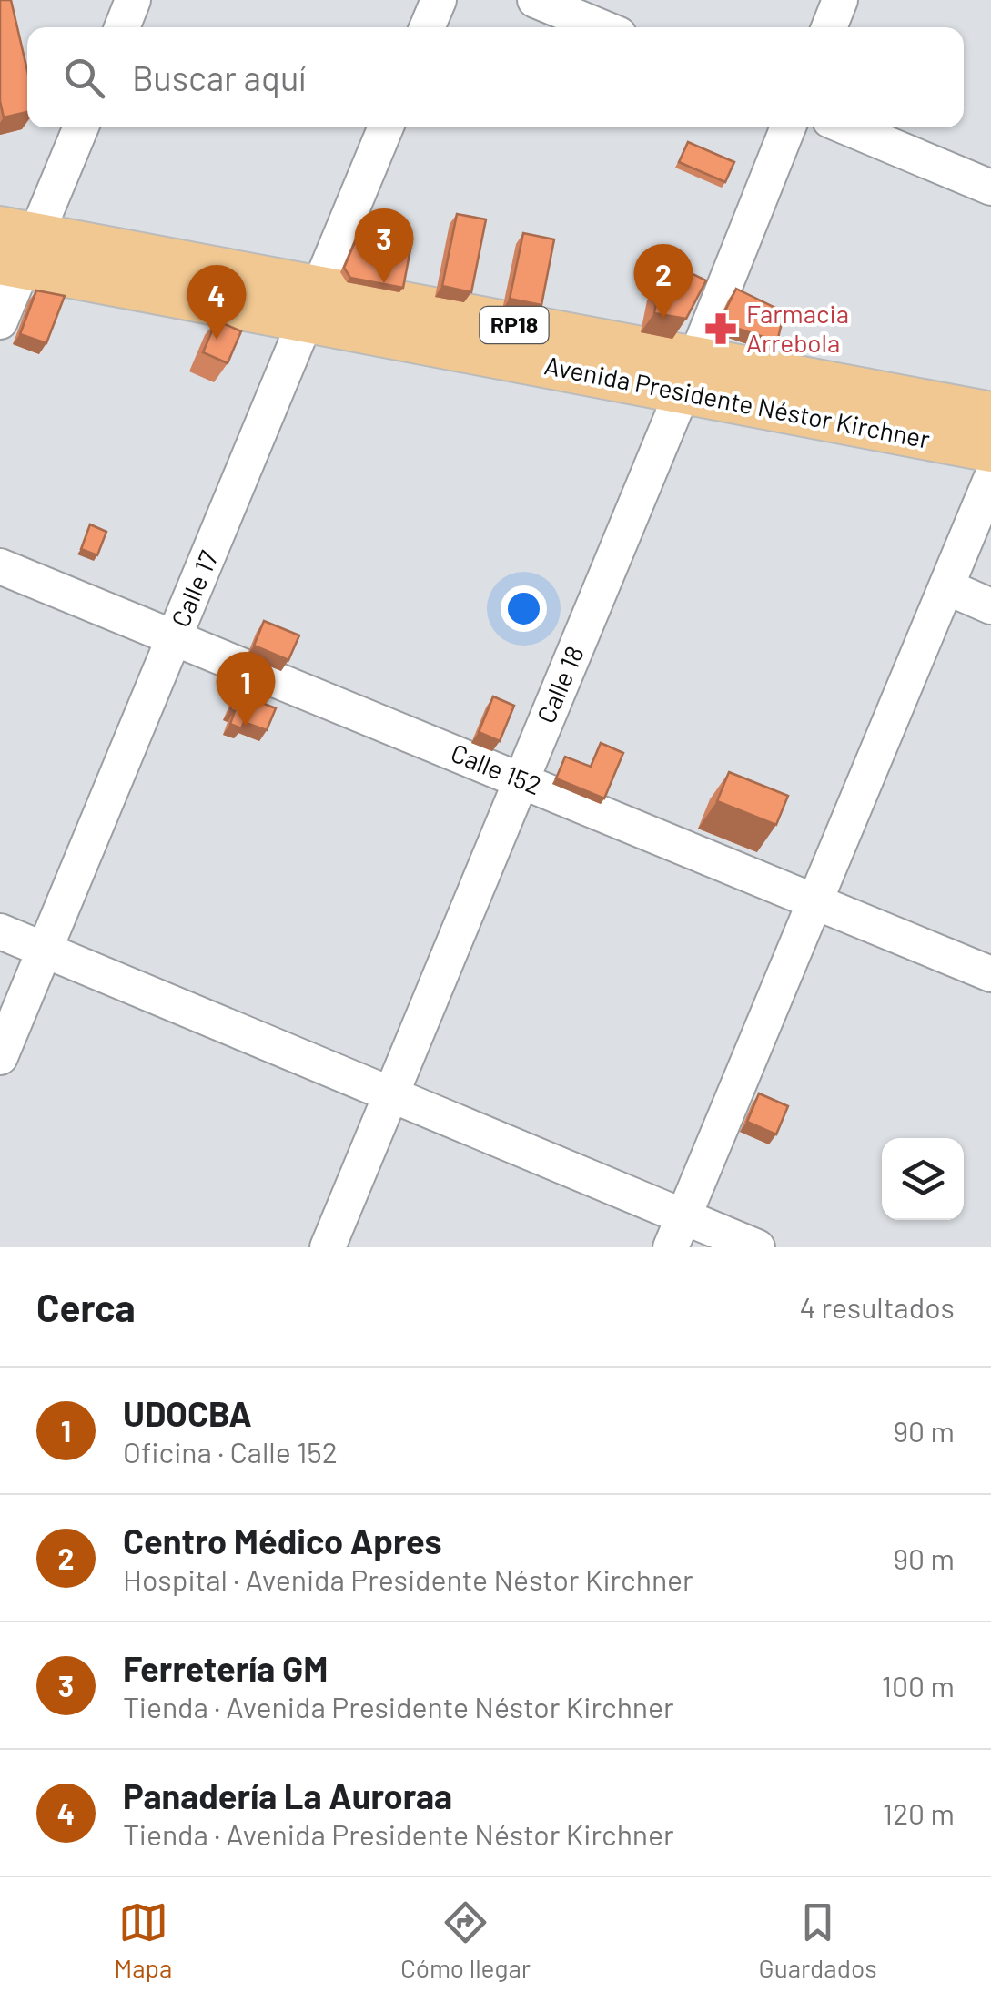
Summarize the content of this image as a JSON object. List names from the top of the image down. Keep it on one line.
{"streets":{"main road":["RP18","Avenida Presidente Néstor Kirchner"],"street":["Calle 17","Calle 18","Calle 152"]},"crossings":[["Avenida Presidente Néstor Kirchner","Calle 17"],["Avenida Presidente Néstor Kirchner","Calle 18"],["Calle 17","Calle 152"],["Calle 18","Calle 152"]],"places":{"pharmacy":["Farmacia Arrebola"]},"page":{"search":"Buscar aquí","pins":["3","2","4","1"],"heading":["Cerca","4 resultados"],"list":[{"mark":"1","name":"UDOCBA","note":"Oficina · Calle 152","value":"90 m"},{"mark":"2","name":"Centro Médico Apres","note":"Hospital · Avenida Presidente Néstor Kirchner","value":"90 m"},{"mark":"3","name":"Ferretería GM","note":"Tienda · Avenida Presidente Néstor Kirchner","value":"100 m"},{"mark":"4","name":"Panadería La Auroraa","note":"Tienda · Avenida Presidente Néstor Kirchner","value":"120 m"}],"nav":["Mapa","Cómo llegar","Guardados"]}}
